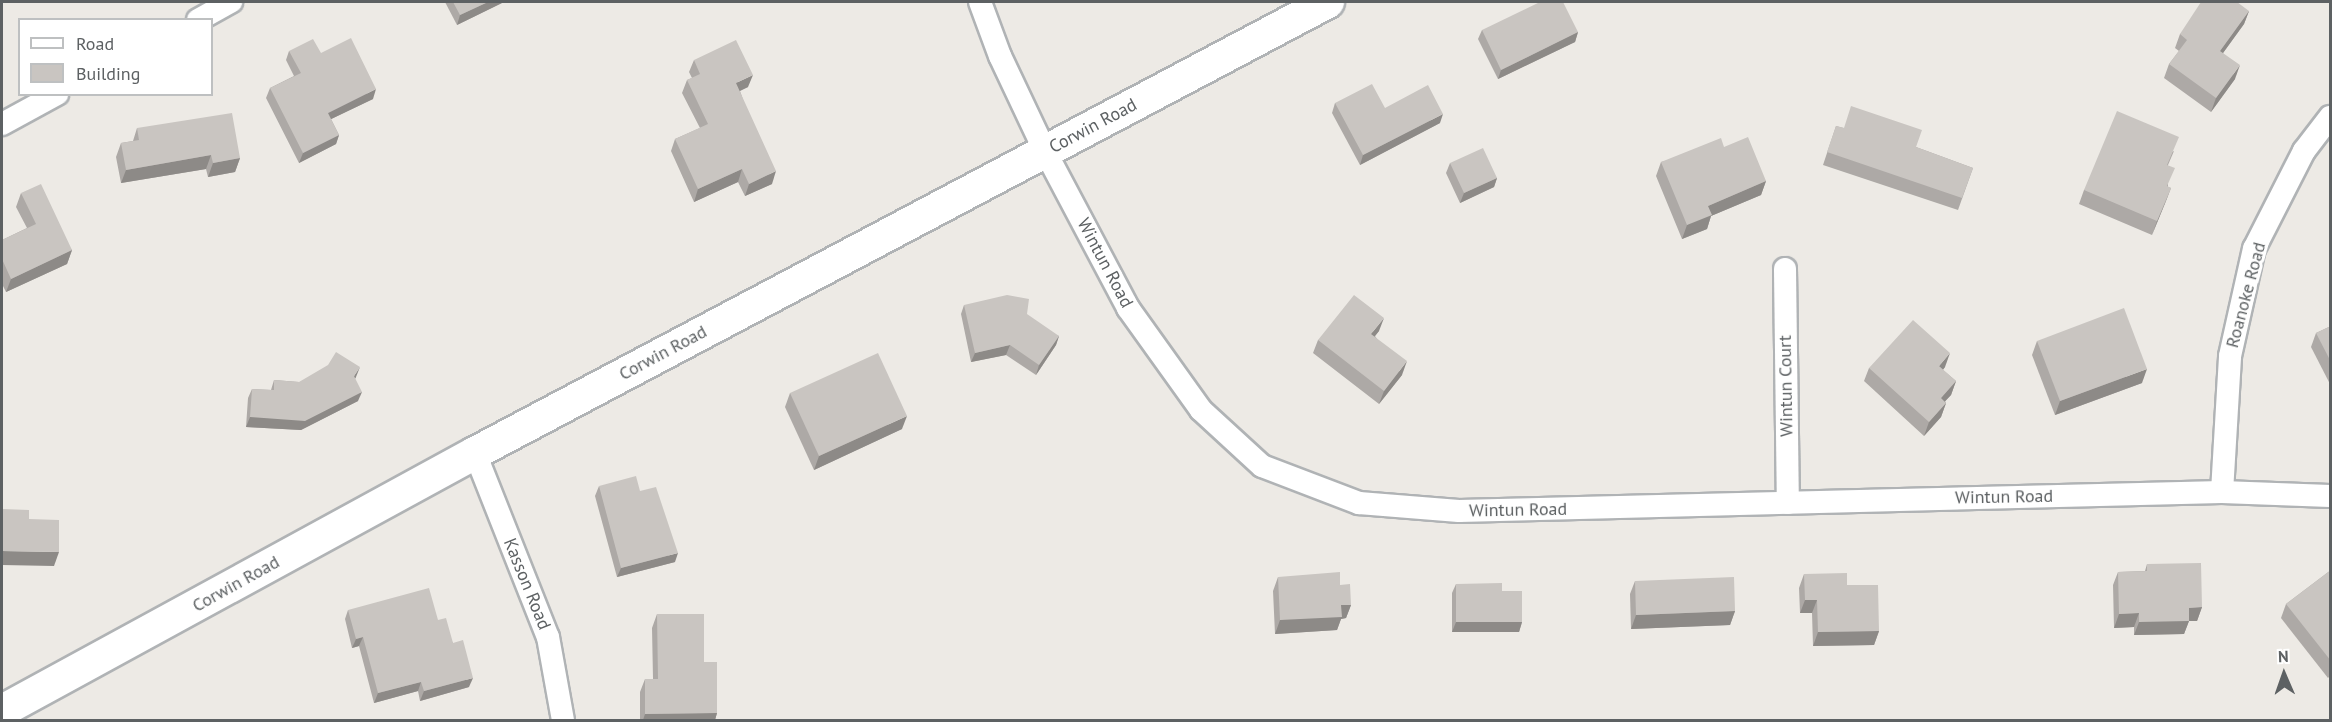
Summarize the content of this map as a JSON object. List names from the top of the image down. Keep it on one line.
{"streets":{"main road":["Corwin Road"],"street":["Wintun Road","Roanoke Road","Wintun Court","Kasson Road"]},"crossings":[["Corwin Road","Wintun Road"],["Corwin Road","Kasson Road"],["Wintun Road","Roanoke Road"],["Wintun Road","Wintun Court"]],"legend":["Road","Building"],"north":"top"}
